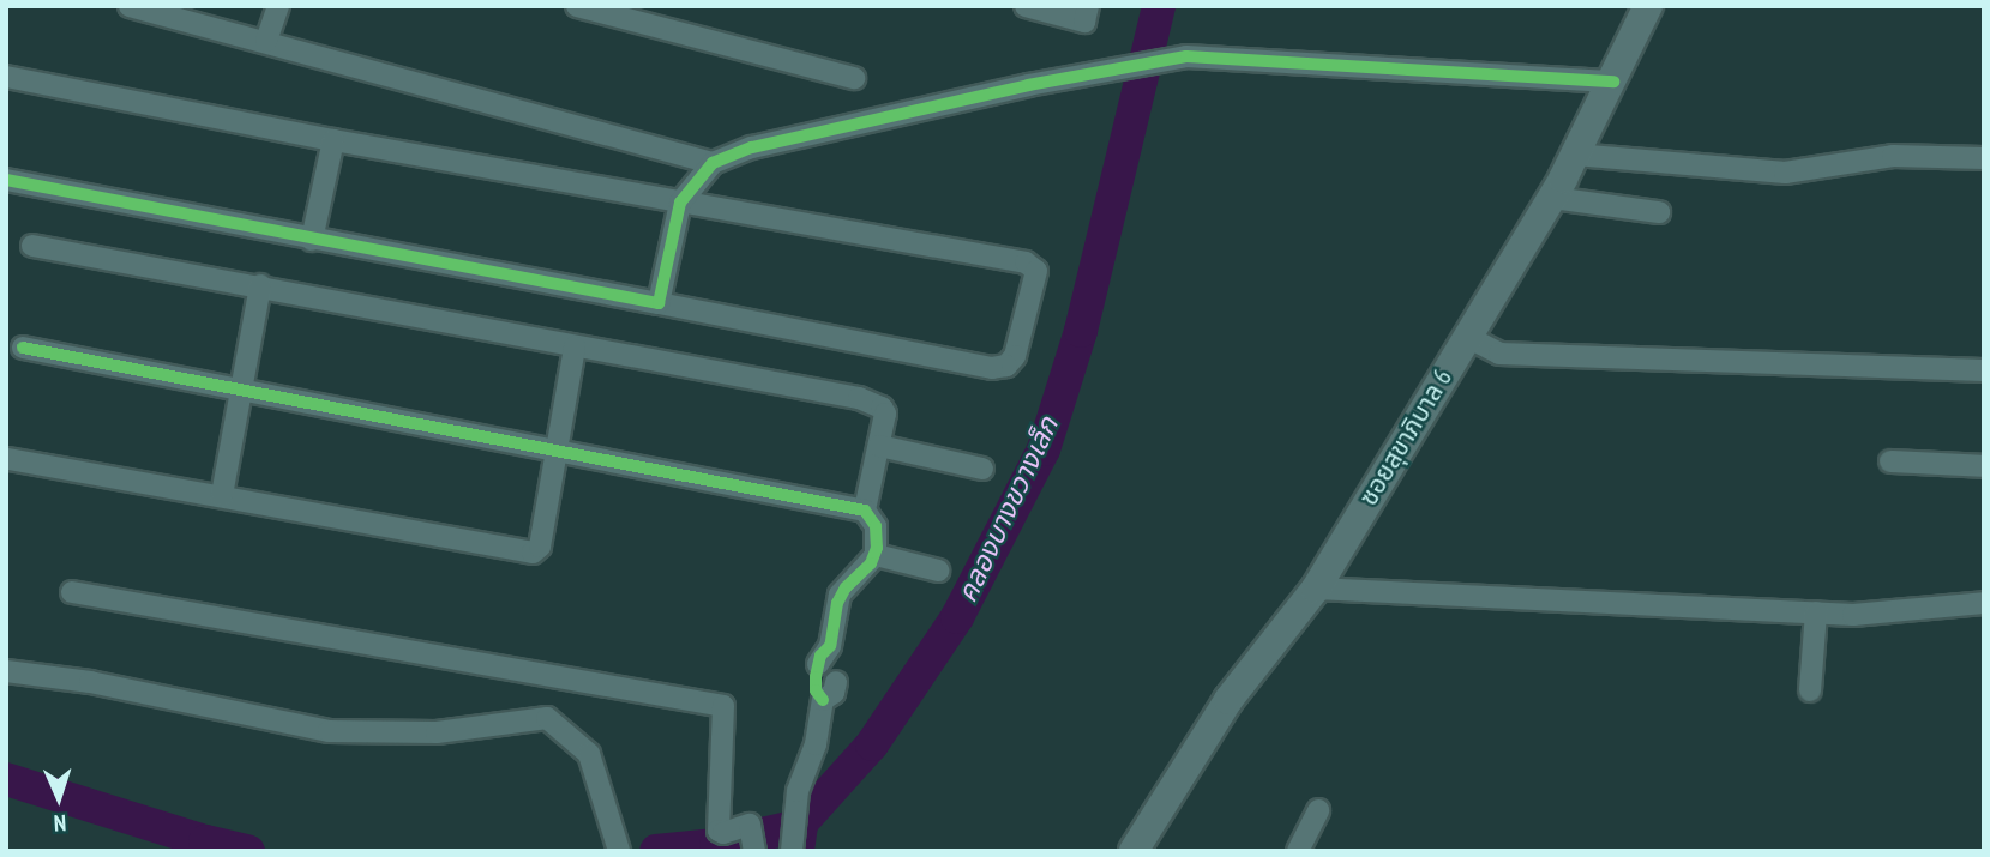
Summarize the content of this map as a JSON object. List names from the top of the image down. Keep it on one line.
{"streets":{"street":["ซอยสุขาภิบาล 6"]},"water":["คลองบางขวางเล็ก"],"north":"bottom"}
